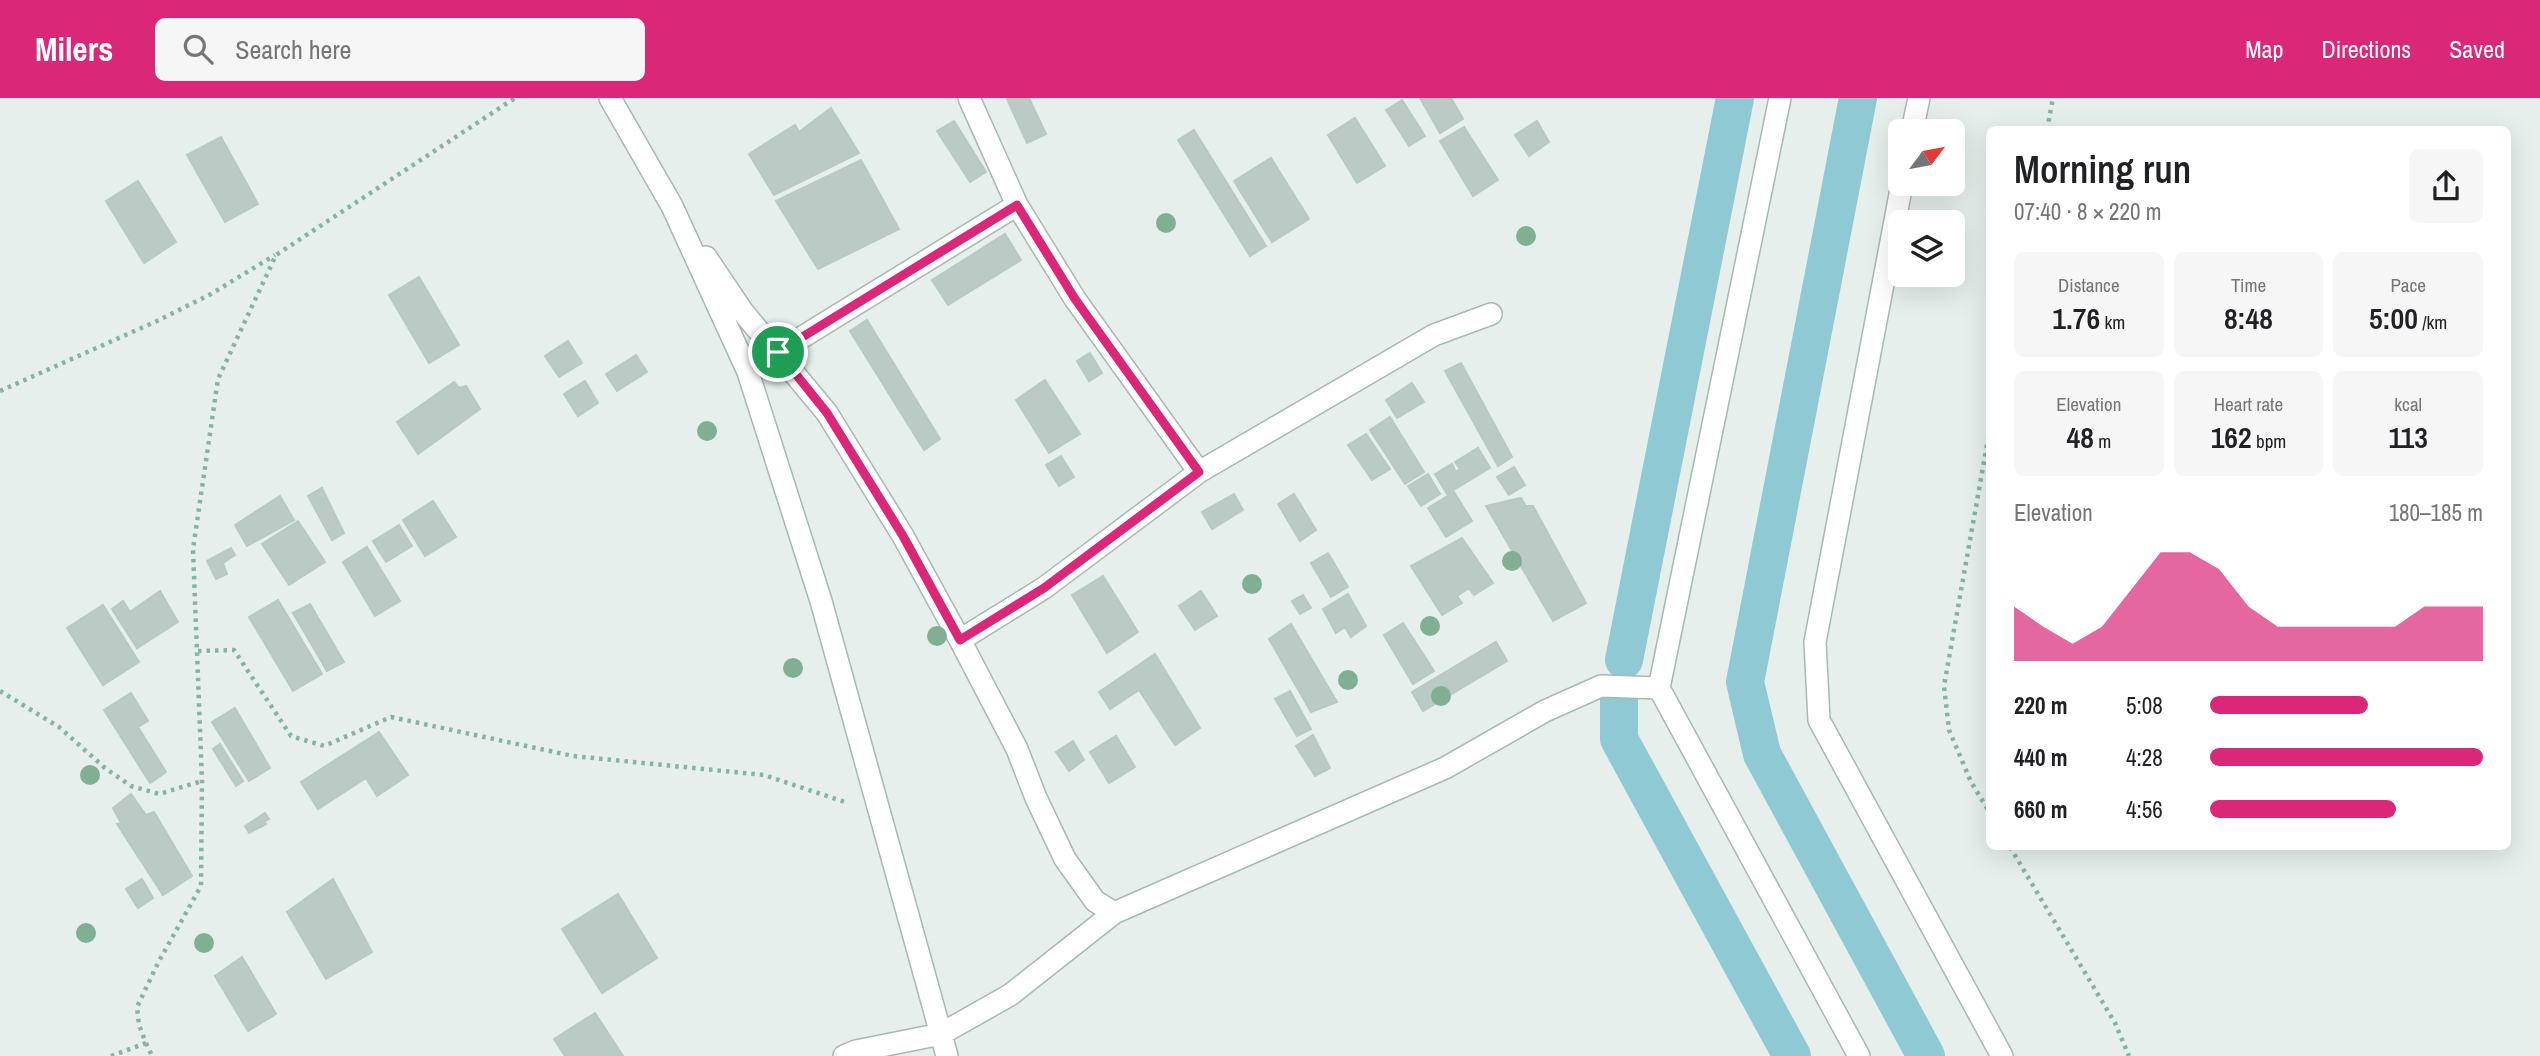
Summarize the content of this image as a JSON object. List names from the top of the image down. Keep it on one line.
{"north":"top right","page":{"header":"Milers","search":"Search here","nav":["Map","Directions","Saved"],"heading":["Morning run","07:40 · 8 × 220 m"],"stats":[["Distance","1.76 km"],["Time","8:48"],["Pace","5:00 /km"],["Elevation","48 m"],["Heart rate","162 bpm"],["kcal","113"]],"chart":["Elevation","180–185 m"],"list":[{"name":"220 m","note":"5:08"},{"name":"440 m","note":"4:28"},{"name":"660 m","note":"4:56"}]}}
